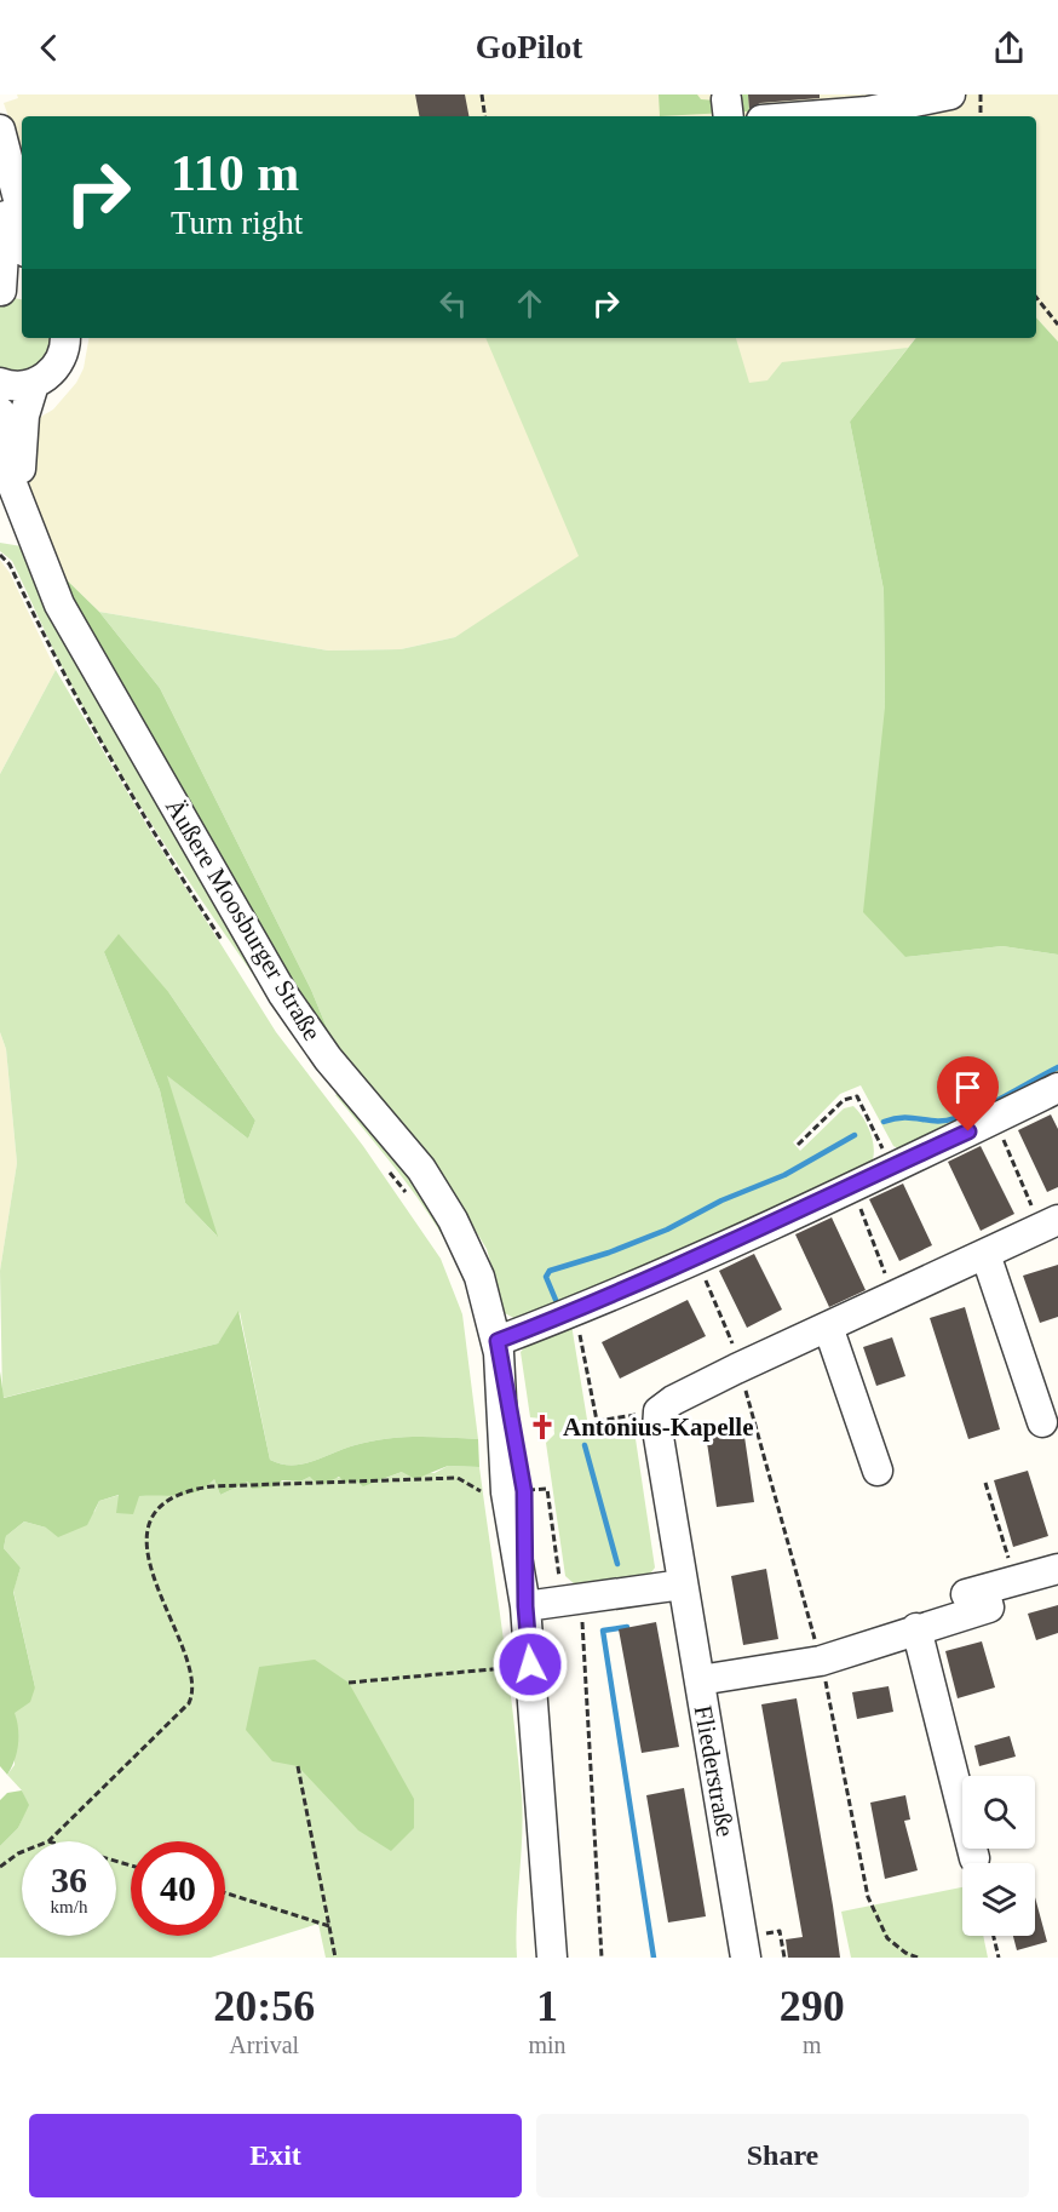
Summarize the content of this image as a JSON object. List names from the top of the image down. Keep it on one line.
{"streets":{"street":["Äußere Moosburger Straße","Fliederstraße"]},"places":{"church":["Antonius-Kapelle"]},"page":{"header":"GoPilot","turn":["110 m","Turn right"],"speed":"36 km/h","limit":"40","eta":["20:56","Arrival","1","min","290","m"],"buttons":["Exit","Share"]}}
